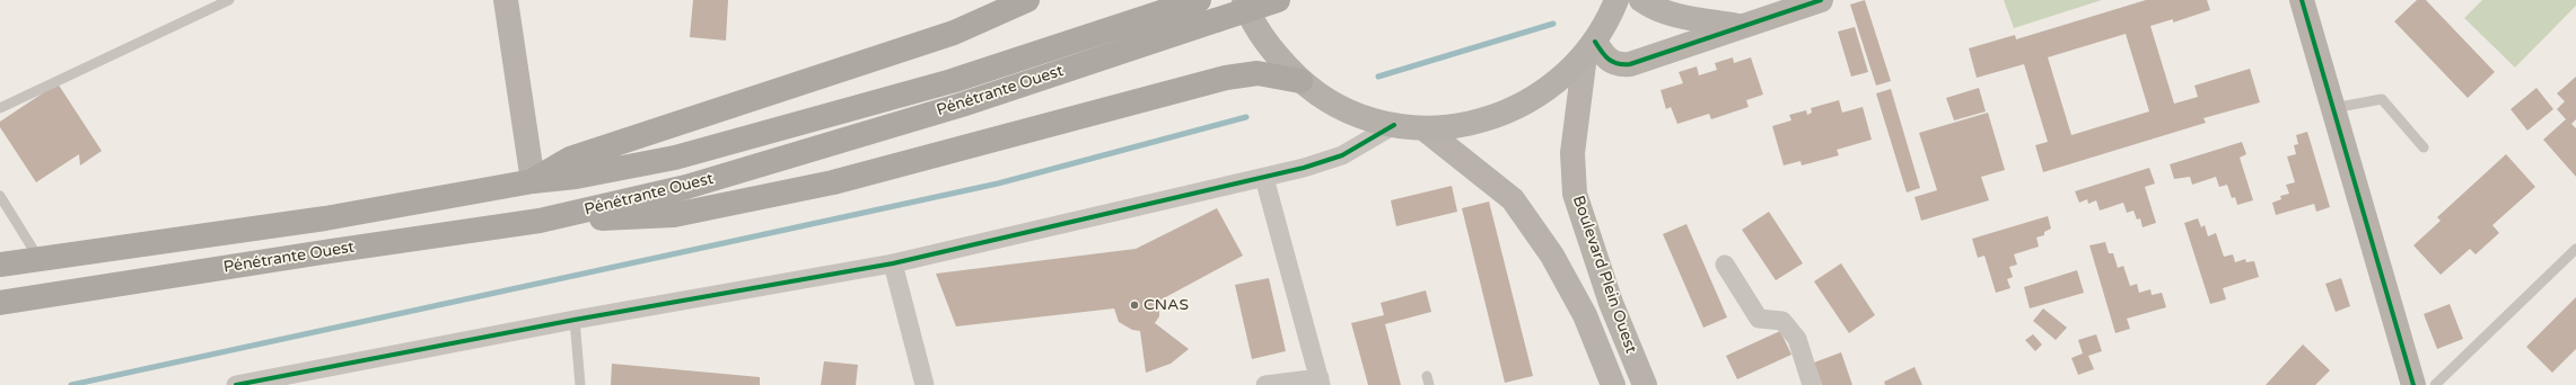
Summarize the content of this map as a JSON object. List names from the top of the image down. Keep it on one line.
{"streets":{"highway":["Pénétrante Ouest"],"street":["Boulevard Plein Ouest"]},"places":["CNAS"]}
